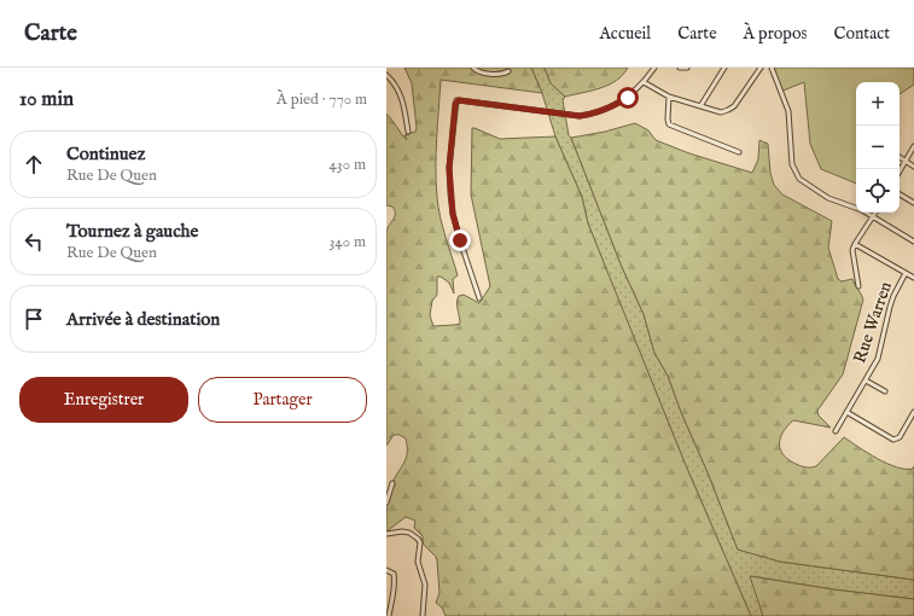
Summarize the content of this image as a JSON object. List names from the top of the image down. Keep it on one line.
{"streets":{"street":["Rue Warren"]},"page":{"header":"Carte","nav":["Accueil","Carte","À propos","Contact"],"heading":["10 min","À pied · 770 m"],"map_buttons":["+","−"],"list":[["Continuez","Rue De Quen","430 m"],["Tournez à gauche","Rue De Quen","340 m"],"Arrivée à destination"],"buttons":["Enregistrer","Partager"]}}
